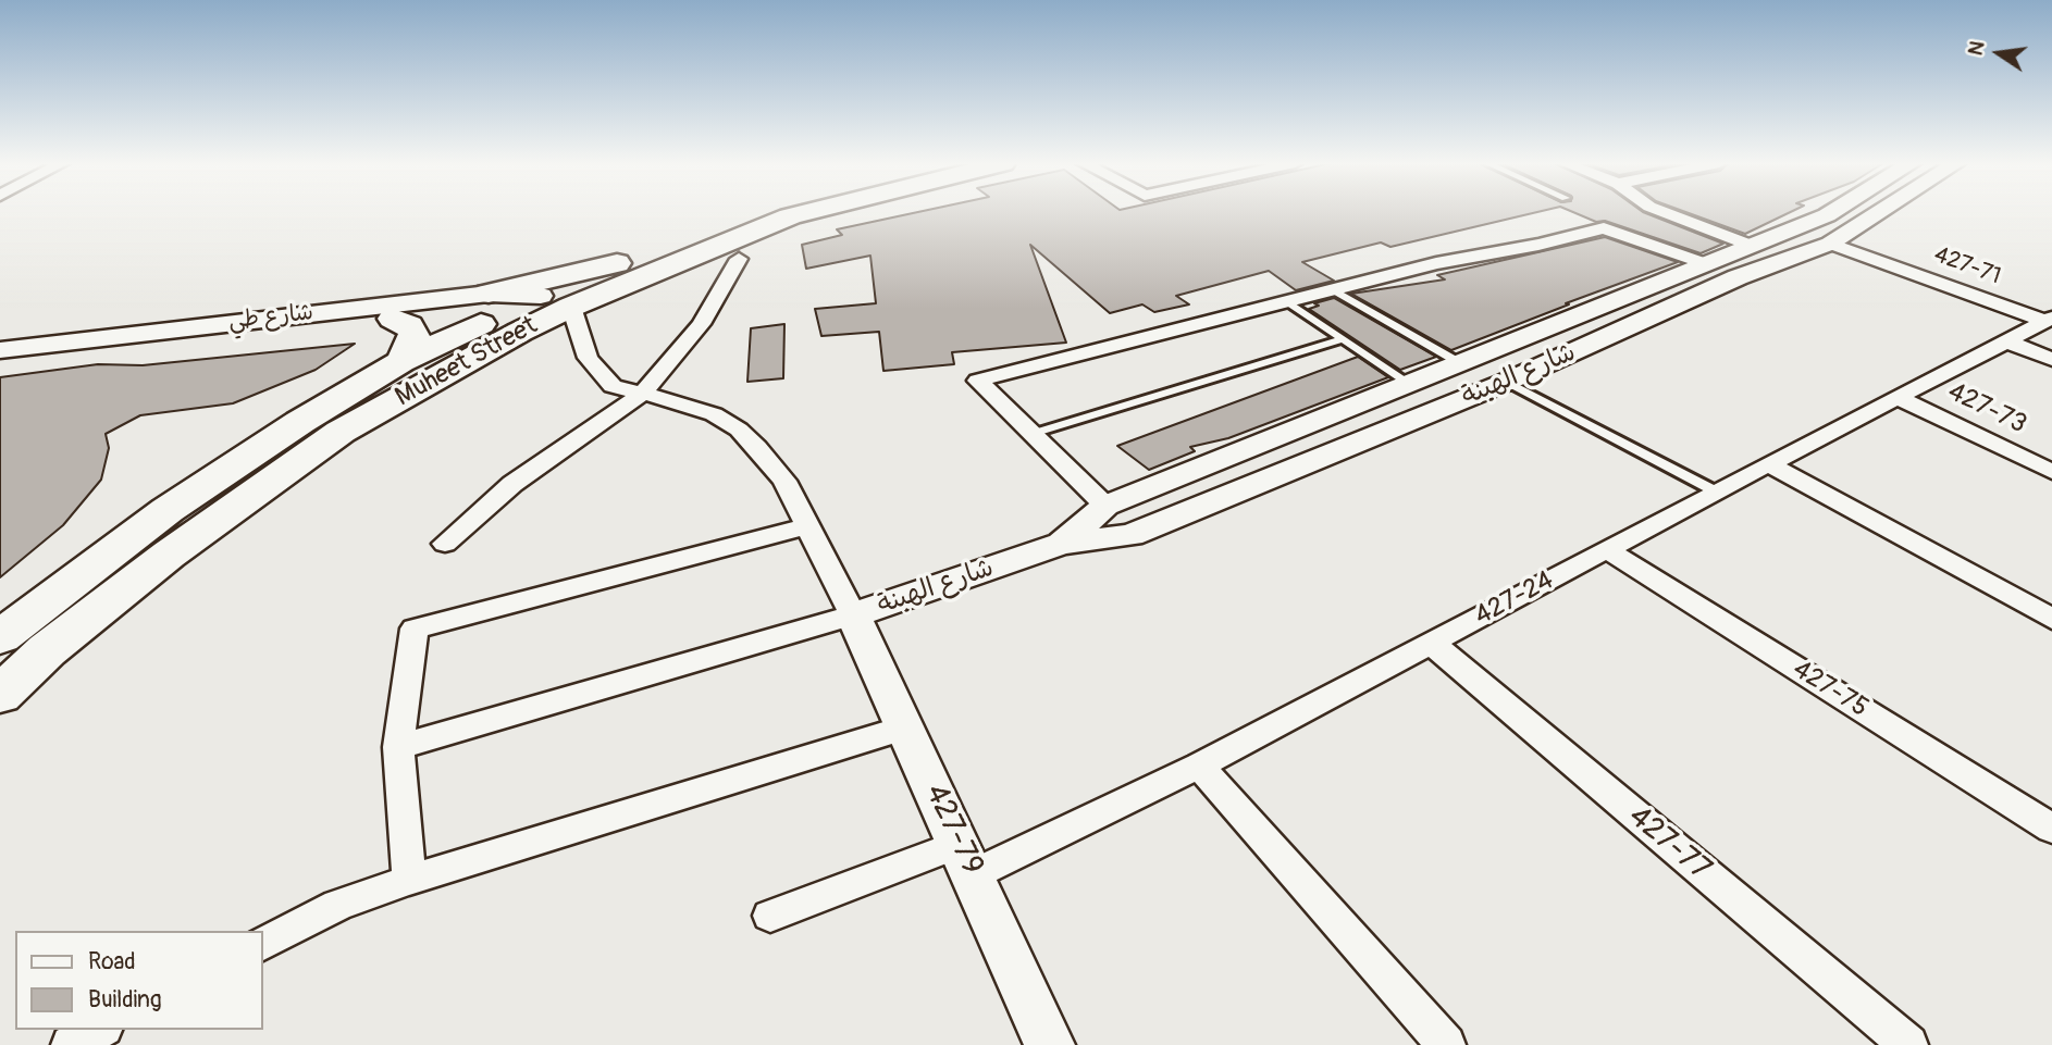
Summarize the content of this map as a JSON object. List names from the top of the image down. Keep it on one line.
{"streets":{"main road":["Muheet Street"],"street":["427-71","شارع طي","شارع الهبنة","427-73","427-24","427-75","427-79","427-77"]},"crossings":[["427-71","شارع الهبنة"],["427-71","427-24"],["شارع طي","Muheet Street"],["شارع الهبنة","427-79"],["427-73","427-24"],["427-24","427-75"],["427-24","427-79"],["427-24","427-77"]],"legend":["Road","Building"],"north":"left"}
